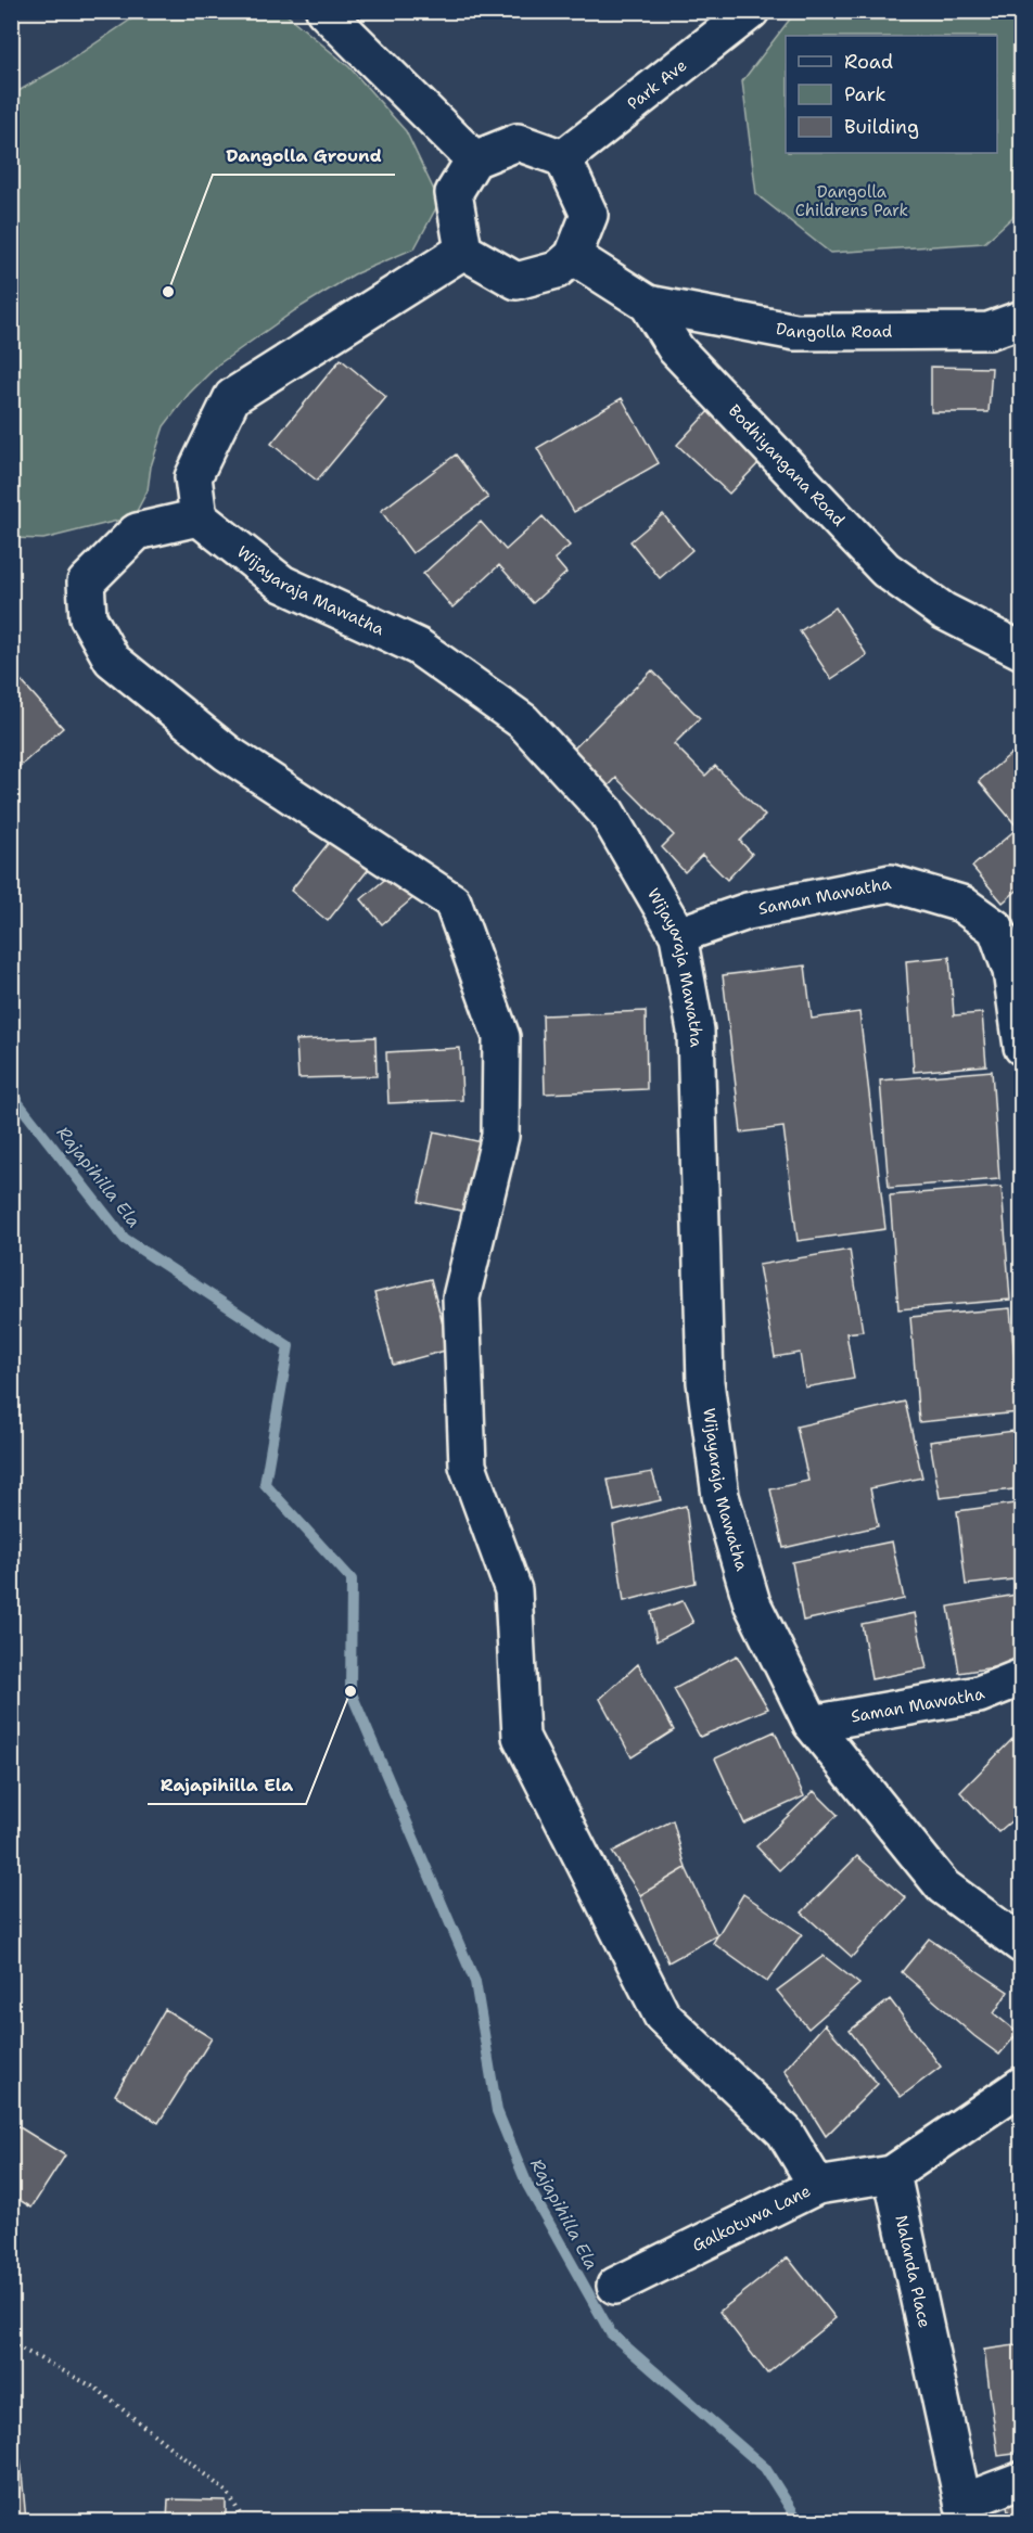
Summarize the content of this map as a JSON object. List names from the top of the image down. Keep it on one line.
{"streets":{"street":["Park Ave","Dangolla Road","Bodhiyangana Road","Wijayaraja Mawatha","Saman Mawatha","Galkotuwa Lane","Nalanda Place"]},"crossings":[["Park Ave","Bodhiyangana Road"],["Dangolla Road","Bodhiyangana Road"],["Wijayaraja Mawatha","Saman Mawatha"],["Galkotuwa Lane","Nalanda Place"]],"water":["Rajapihilla Ela"],"parks":["Dangolla Childrens Park"],"places":["Dangolla Ground","Rajapihilla Ela"],"legend":["Road","Park","Building"]}
